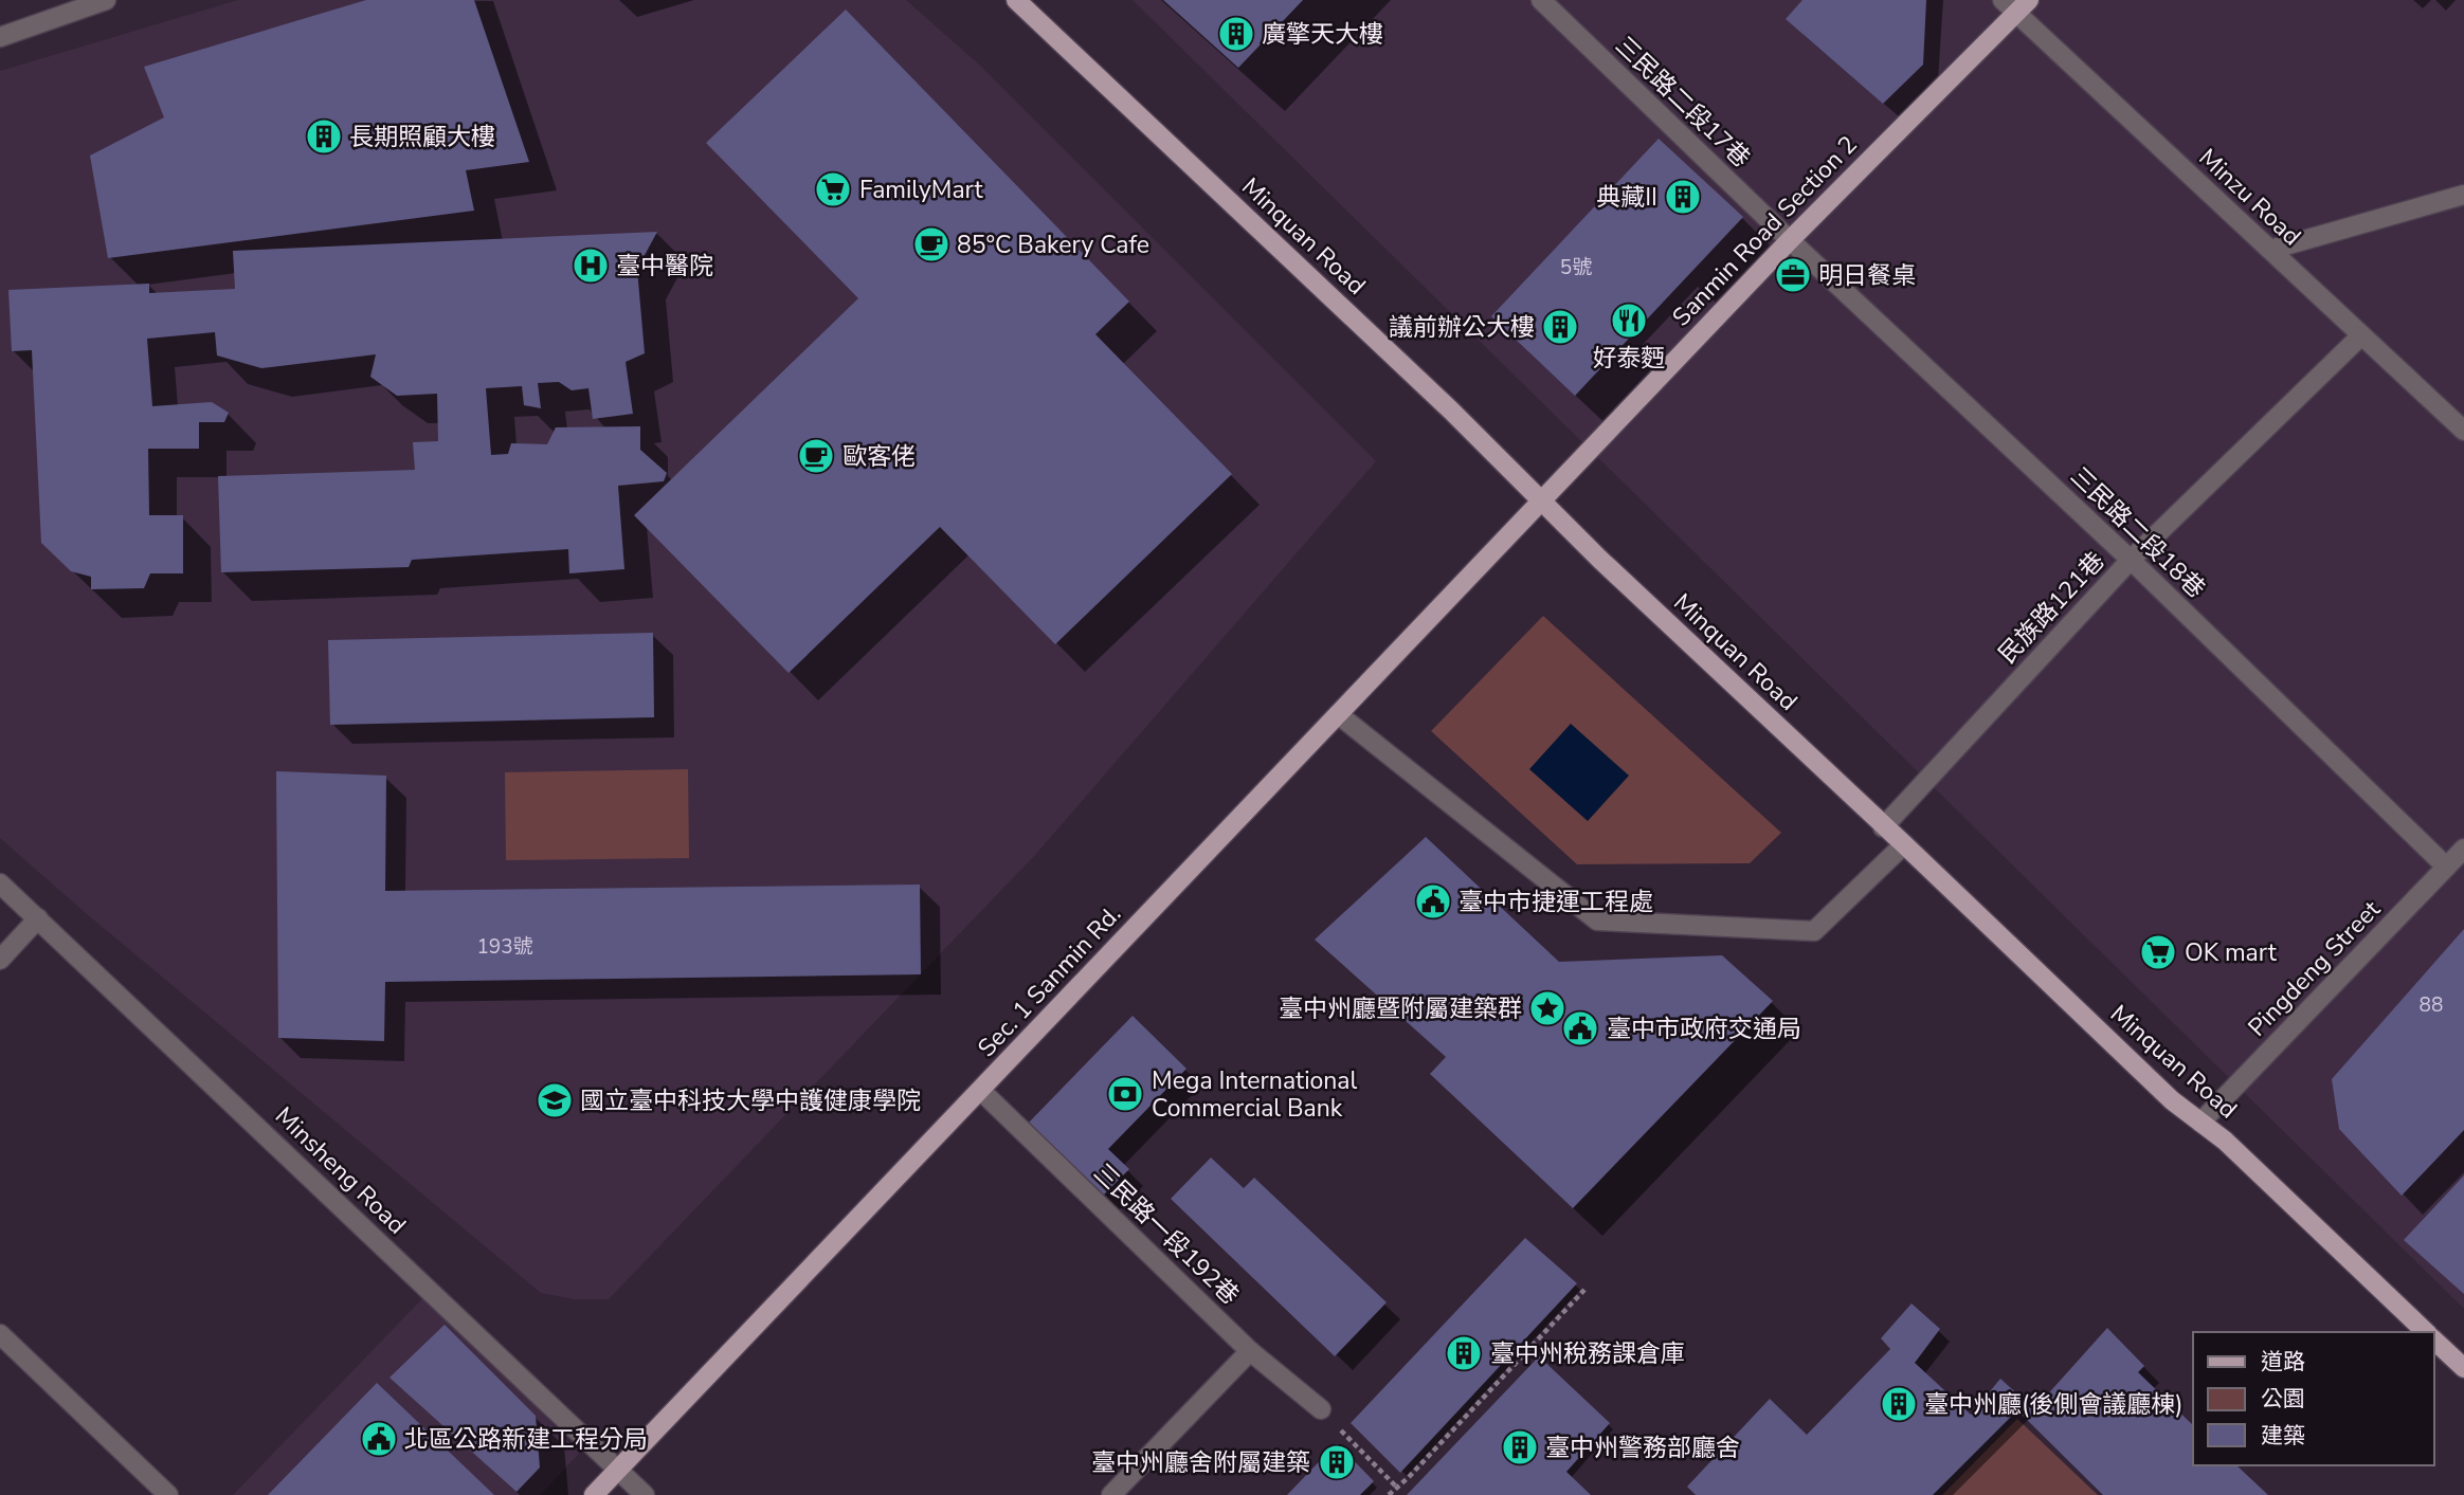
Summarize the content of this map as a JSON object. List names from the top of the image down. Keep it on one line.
{"streets":{"main road":["Sanmin Road Section 2","Minquan Road","Sec. 1 Sanmin Rd."],"street":["三民路二段17巷","Minzu Road","三民路二段18巷","民族路121巷","Pingdeng Street","Minsheng Road","三民路一段192巷"]},"crossings":[["三民路二段17巷","Sanmin Road Section 2"],["三民路二段17巷","三民路二段18巷"],["Minzu Road","Sanmin Road Section 2"],["Minzu Road","民族路121巷"],["Sanmin Road Section 2","Minquan Road"],["Sanmin Road Section 2","三民路二段18巷"],["Sanmin Road Section 2","Sec. 1 Sanmin Rd."],["Minquan Road","民族路121巷"],["Minquan Road","Pingdeng Street"],["Minquan Road","Sec. 1 Sanmin Rd."],["三民路二段18巷","民族路121巷"],["三民路二段18巷","Pingdeng Street"],["Sec. 1 Sanmin Rd.","Minsheng Road"],["Sec. 1 Sanmin Rd.","三民路一段192巷"]],"places":{"building":["廣擎天大樓","長期照顧大樓","典藏II","議前辦公大樓","臺中州稅務課倉庫","臺中州廳(後側會議廳棟)","臺中州警務部廳舍","臺中州廳舍附屬建築"],"supermarket":["FamilyMart","OK mart"],"cafe":["85°C Bakery Cafe","歐客佬"],"hospital":["臺中醫院"],"office":["明日餐桌"],"restaurant":["好泰麪"],"public building":["臺中市捷運工程處","臺中市政府交通局","北區公路新建工程分局"],"place":["臺中州廳暨附屬建築群"],"bank":["Mega International Commercial Bank"],"school or university":["國立臺中科技大學中護健康學院"]},"house_numbers":["5號","193號","88"],"legend":["道路","公園","建築"]}
